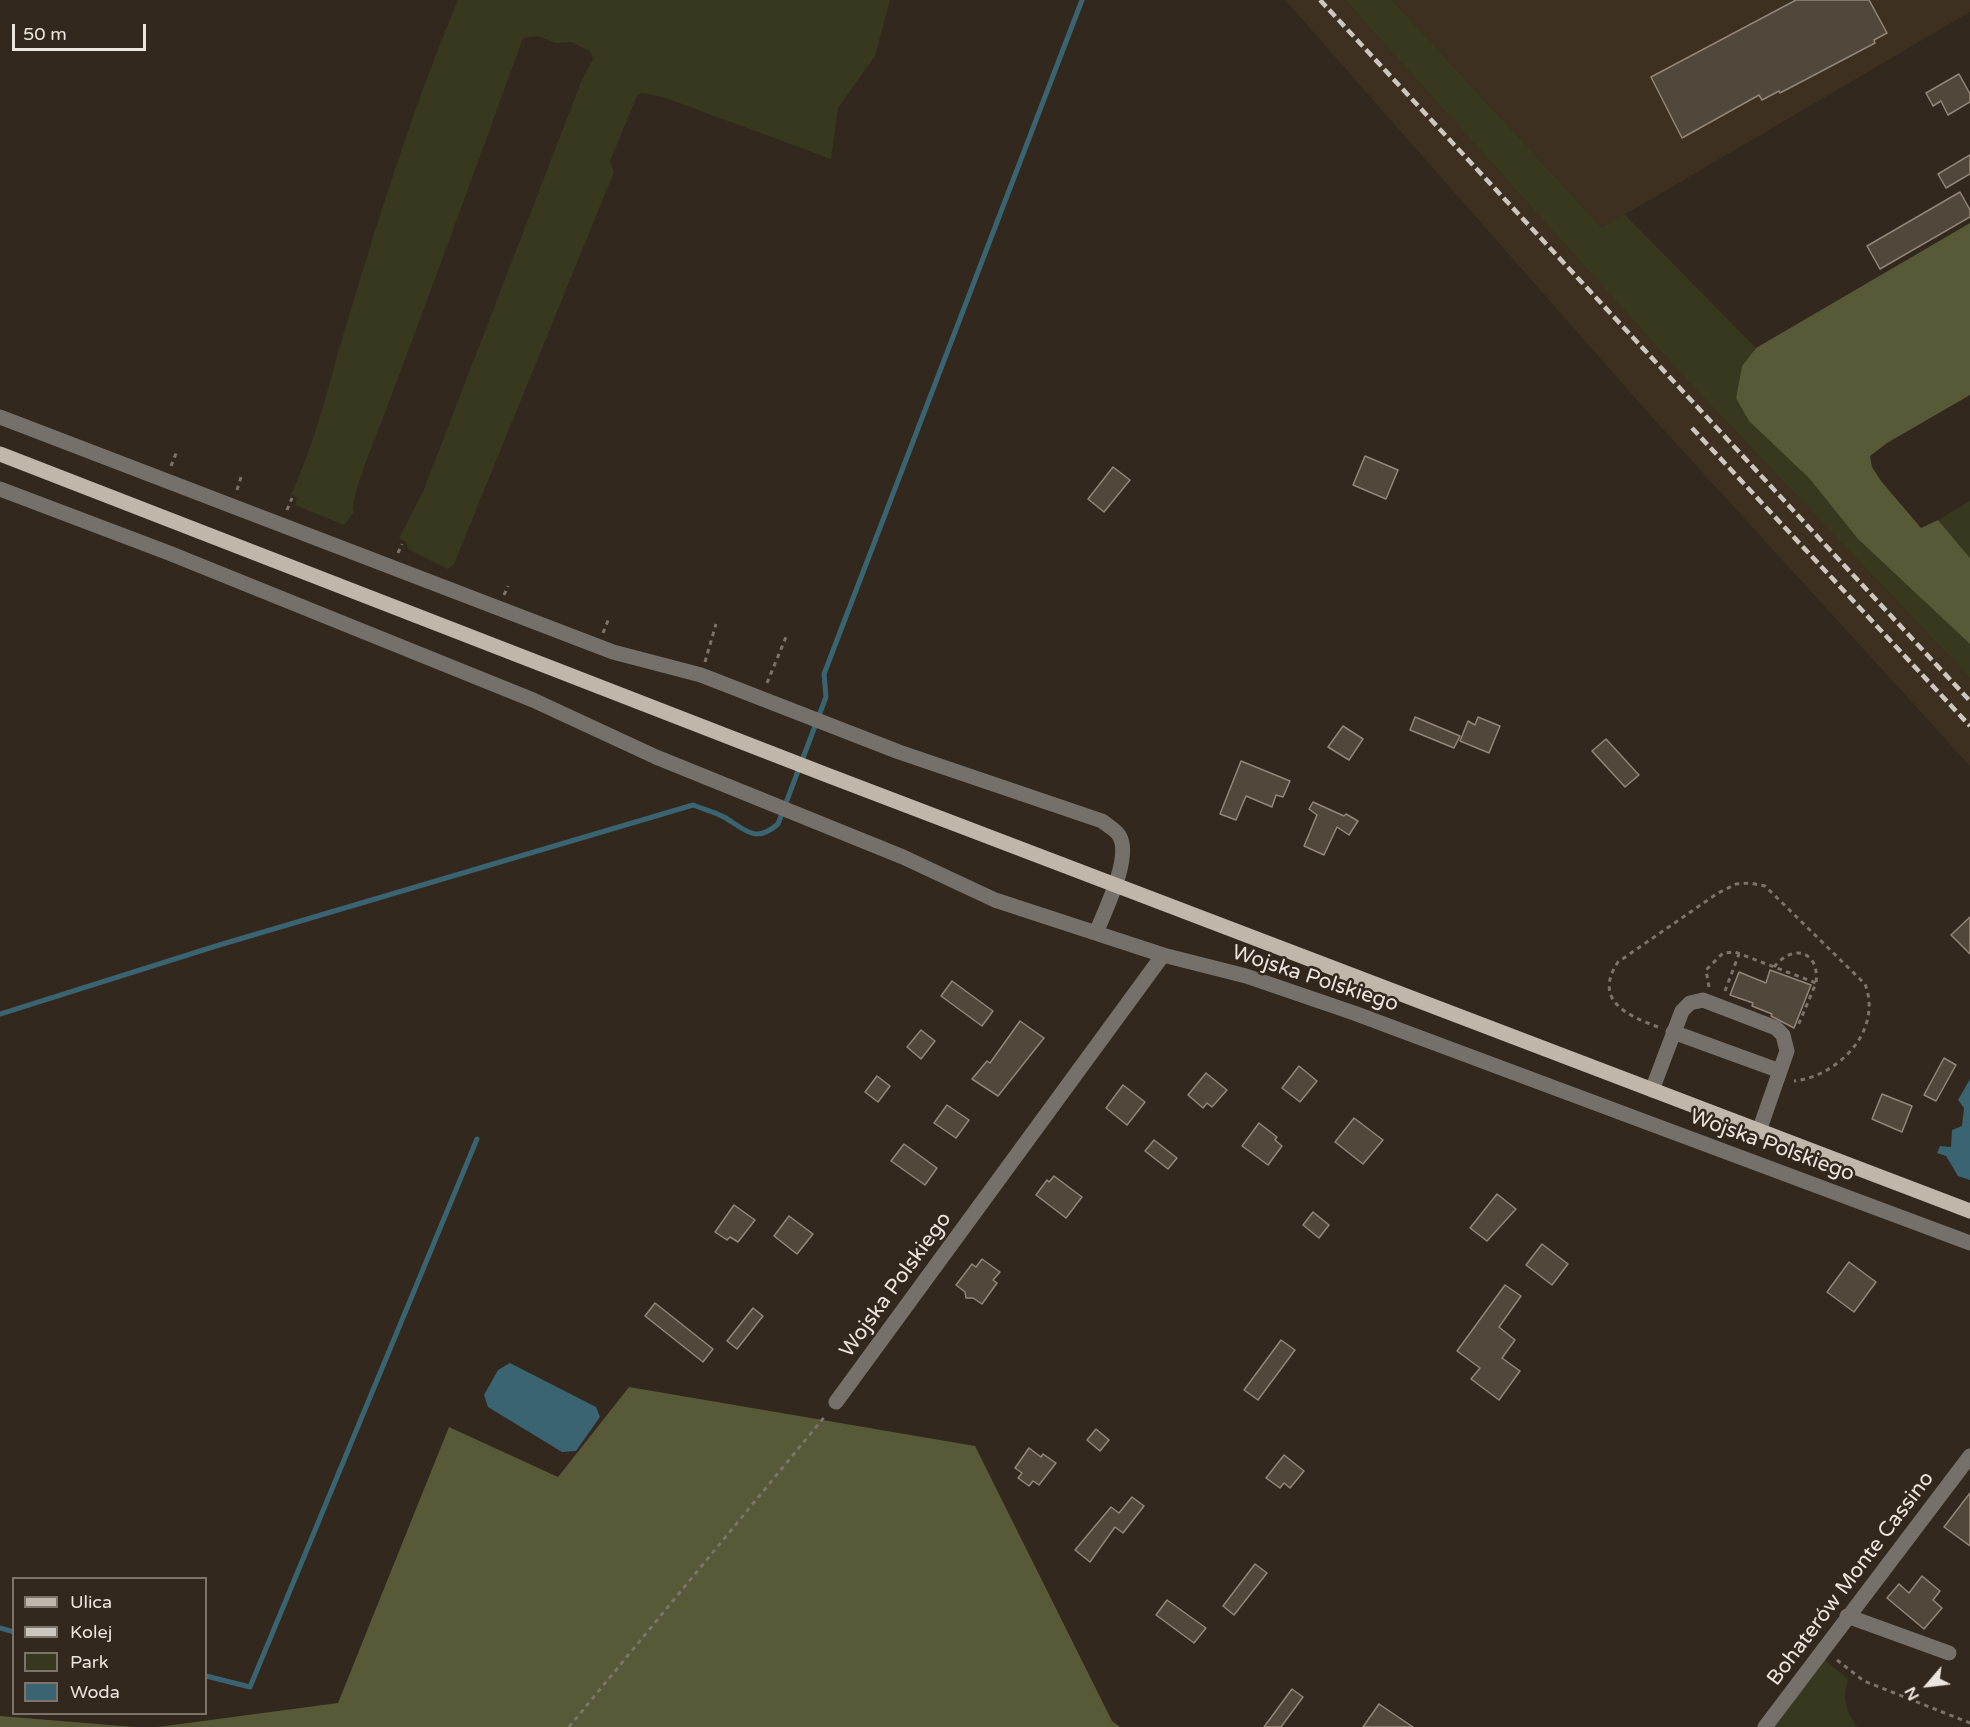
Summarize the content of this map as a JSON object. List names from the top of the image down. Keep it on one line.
{"streets":{"main road":["Wojska Polskiego"],"street":["Bohaterów Monte Cassino"]},"legend":["Ulica","Kolej","Park","Woda"],"scale_bar":"50 m","north":"bottom left"}
